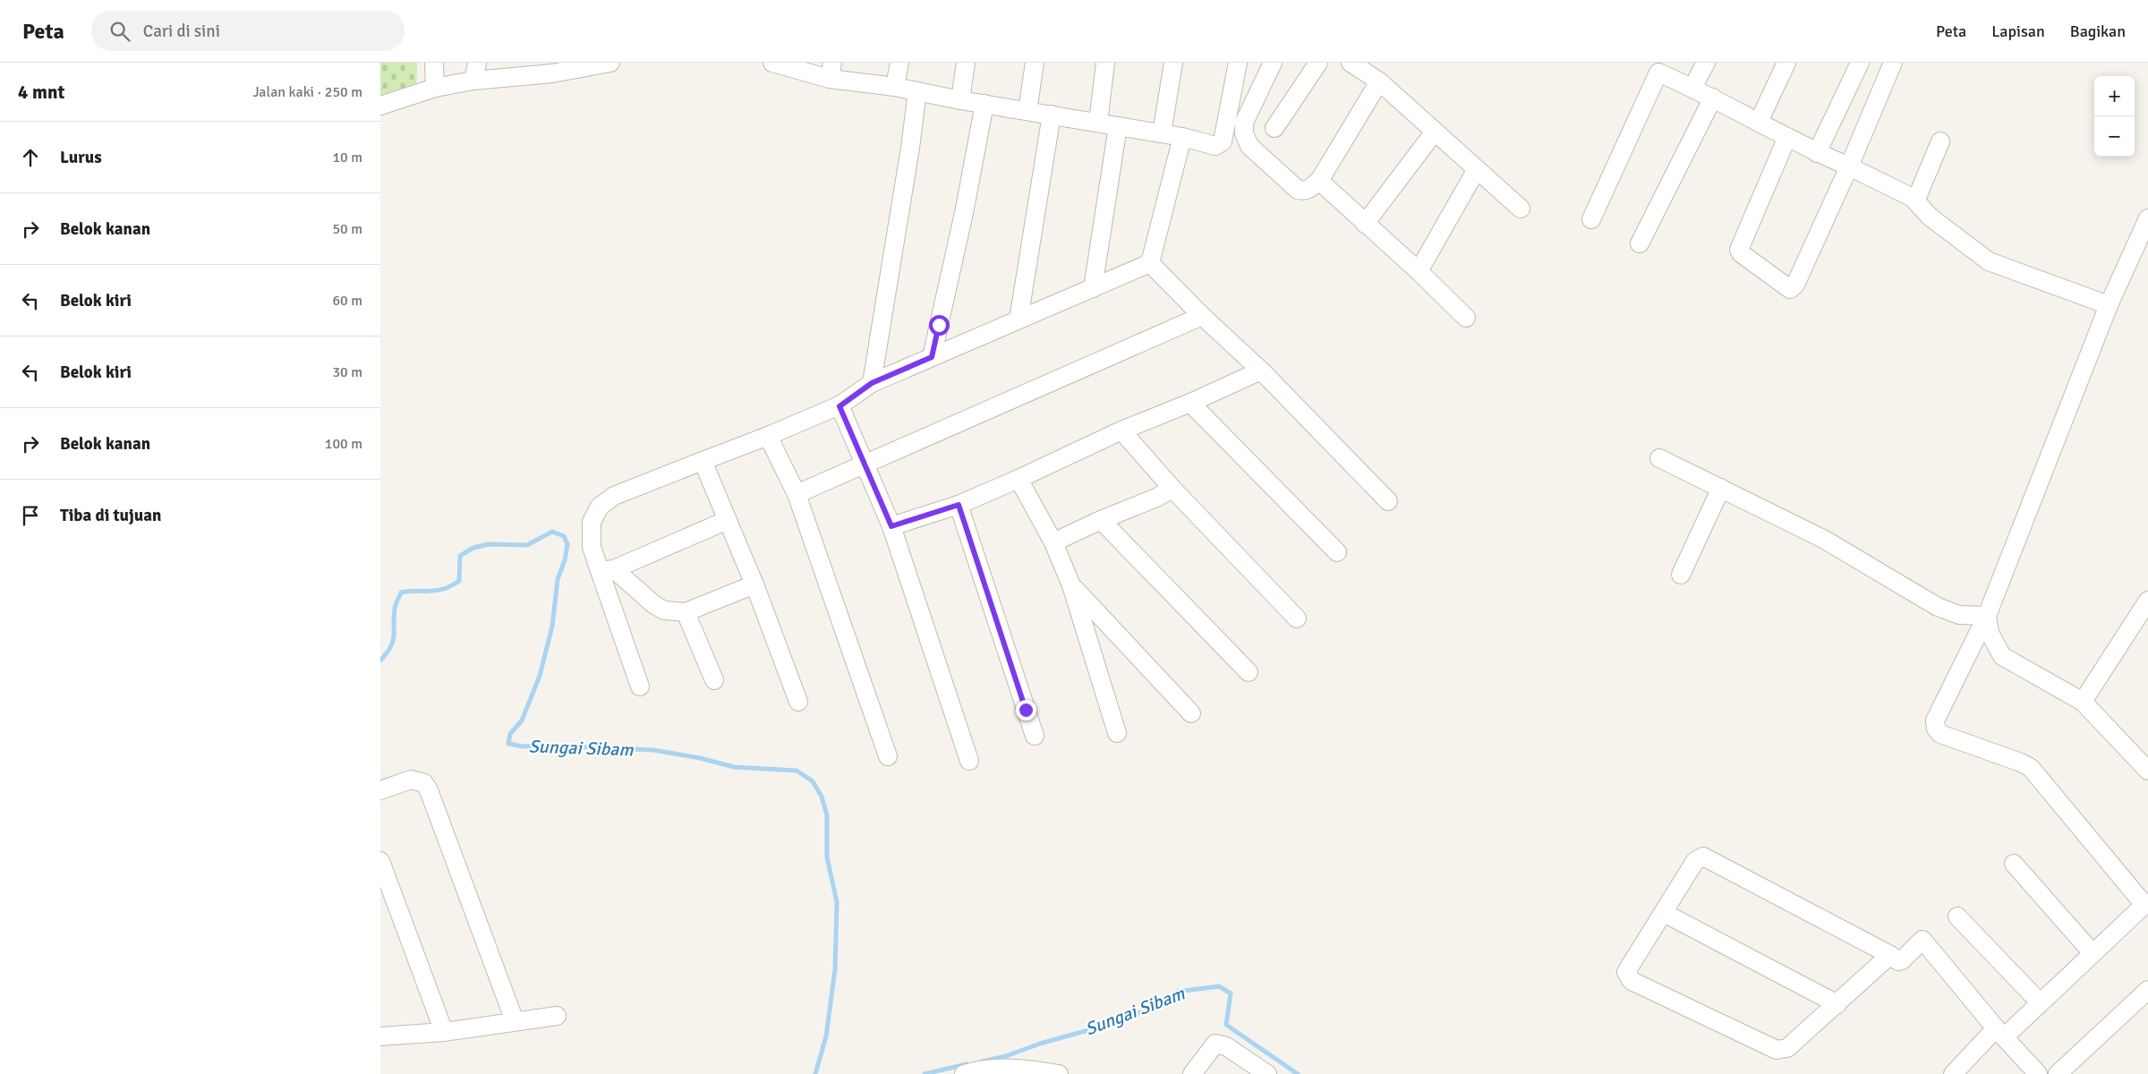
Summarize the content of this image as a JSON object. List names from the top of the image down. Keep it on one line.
{"water":["Sungai Sibam"],"page":{"header":"Peta","search":"Cari di sini","nav":["Peta","Lapisan","Bagikan"],"heading":["4 mnt","Jalan kaki · 250 m"],"map_buttons":["+","−"],"list":[["Lurus","10 m"],["Belok kanan","50 m"],["Belok kiri","60 m"],["Belok kiri","30 m"],["Belok kanan","100 m"],"Tiba di tujuan"]}}
